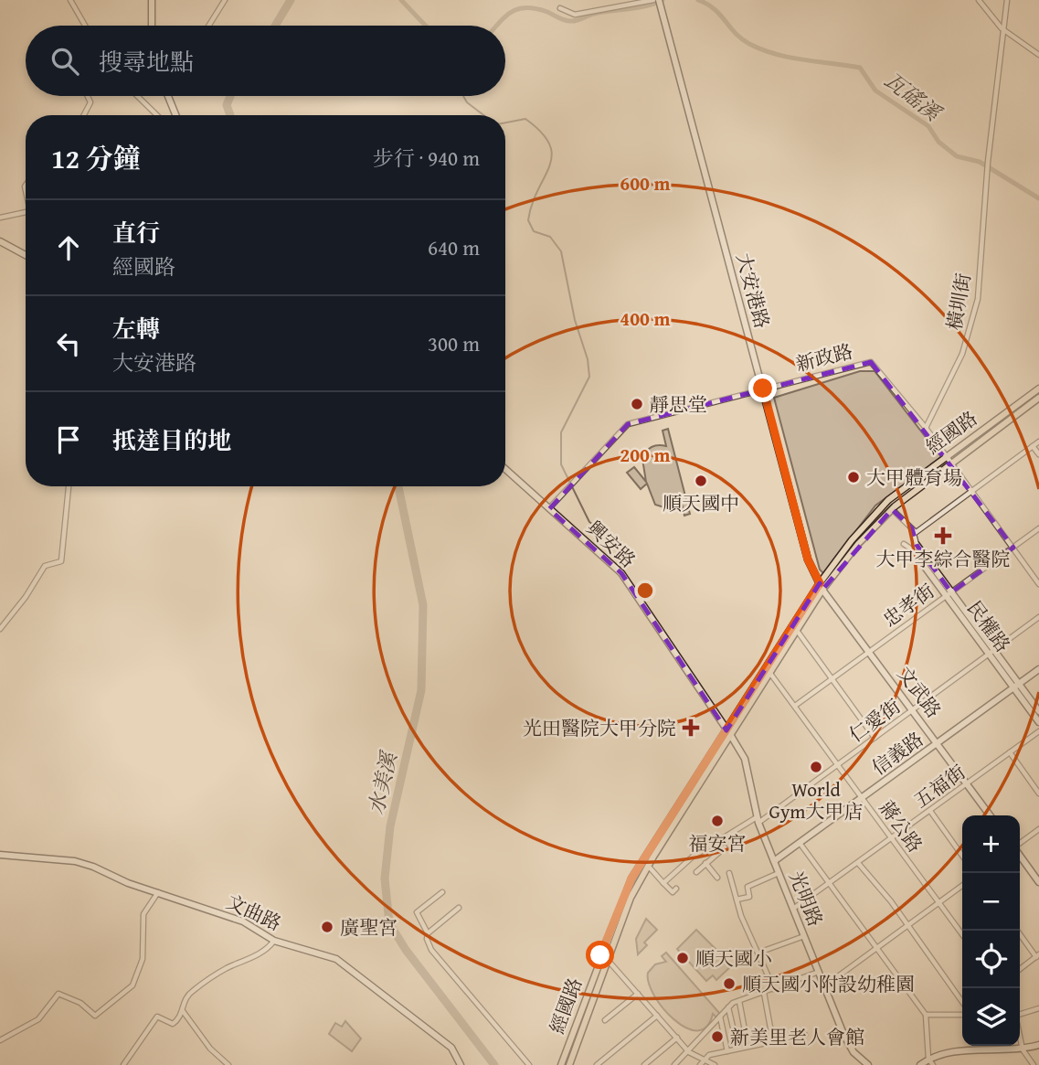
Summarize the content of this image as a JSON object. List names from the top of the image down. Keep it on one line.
{"streets":{"main road":["經國路"],"street":["大安港路","橫圳街","新政路","興安路","忠孝街","民權路","文武路","仁愛街","信義路","五福街","蔣公路","光明路","文曲路"]},"crossings":[["大安港路","新政路"],["大安港路","經國路"],["大安港路","文武路"],["橫圳街","新政路"],["新政路","經國路"],["新政路","興安路"],["新政路","忠孝街"],["經國路","興安路"],["經國路","文武路"],["經國路","蔣公路"],["經國路","光明路"],["興安路","光明路"],["忠孝街","民權路"],["忠孝街","文武路"],["忠孝街","蔣公路"],["民權路","仁愛街"],["民權路","信義路"],["文武路","仁愛街"],["文武路","信義路"],["文武路","五福街"],["仁愛街","蔣公路"],["仁愛街","光明路"],["信義路","蔣公路"],["信義路","光明路"],["五福街","蔣公路"],["五福街","光明路"]],"water":["瓦磘溪","水美溪"],"places":{"other":["靜思堂","大甲體育場","順天國中","World Gym大甲店","福安宮","廣聖宮","順天國小","順天國小附設幼稚園","新美里老人會館"],"health":["大甲李綜合醫院","光田醫院大甲分院"]},"page":{"search":"搜尋地點","heading":["12 分鐘","步行 · 940 m"],"list":[["直行","經國路","640 m"],["左轉","大安港路","300 m"],"抵達目的地"],"map_buttons":["+","−"]},"rings":["600 m","400 m","200 m"]}
